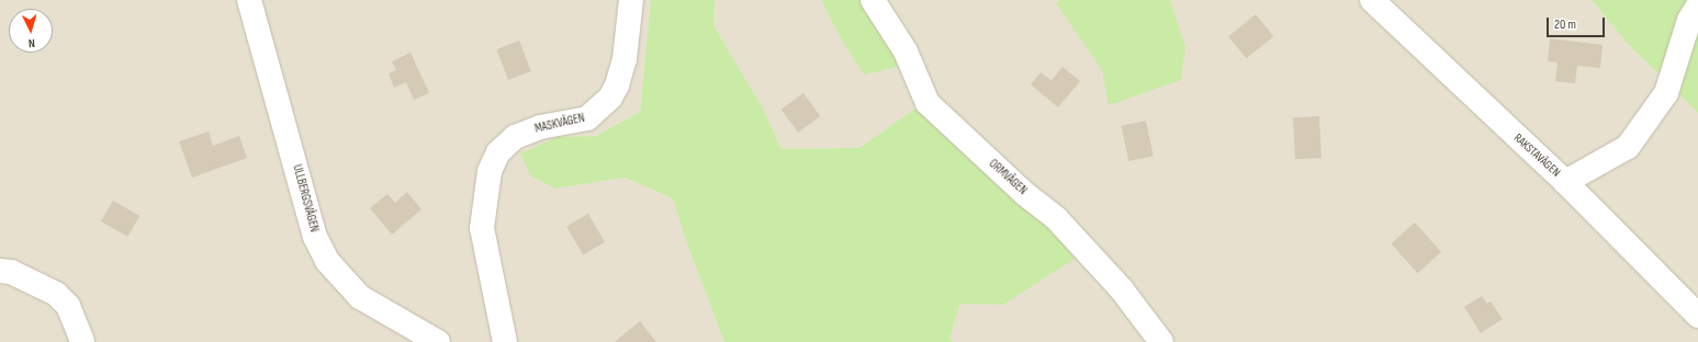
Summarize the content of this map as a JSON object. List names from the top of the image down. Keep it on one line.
{"streets":{"street":["MASKVÄGEN","RAKSTAVÄGEN","ORMVÄGEN","ULLBERGSVÄGEN"]},"scale_bar":"20 m","north":"bottom"}
